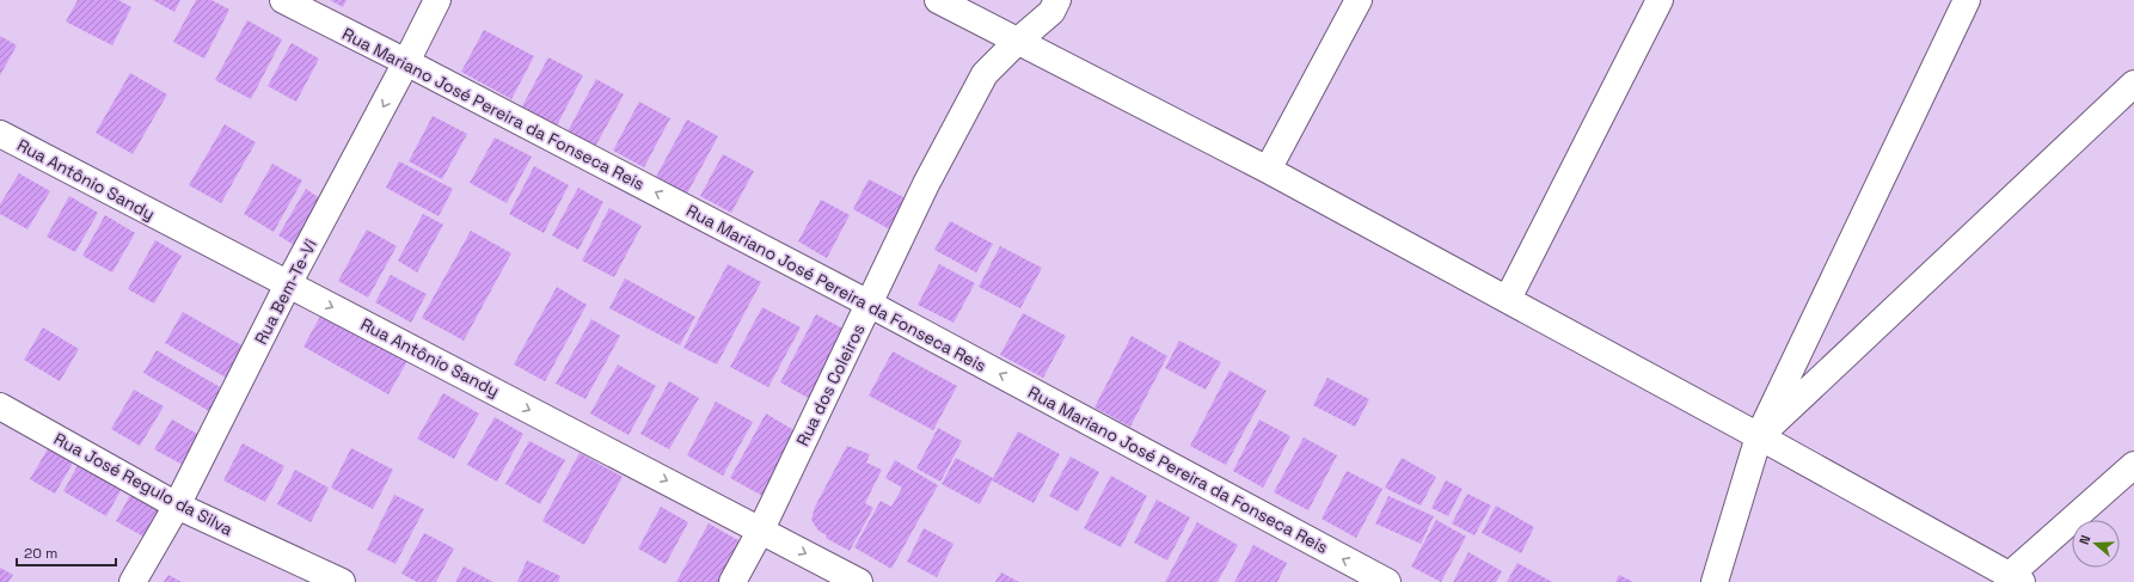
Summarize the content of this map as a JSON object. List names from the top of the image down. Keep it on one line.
{"streets":{"street":["Rua Mariano José Pereira da Fonseca Reis","Rua Antônio Sandy","Rua Bem-Te-Vi","Rua dos Coleiros","Rua José Regulo da Silva"]},"crossings":[["Rua Mariano José Pereira da Fonseca Reis","Rua Bem-Te-Vi"],["Rua Mariano José Pereira da Fonseca Reis","Rua dos Coleiros"],["Rua Antônio Sandy","Rua Bem-Te-Vi"],["Rua Antônio Sandy","Rua dos Coleiros"],["Rua Bem-Te-Vi","Rua José Regulo da Silva"]],"one_way":["Rua Mariano José Pereira da Fonseca Reis","Rua Antônio Sandy","Rua Bem-Te-Vi"],"scale_bar":"20 m","north":"left"}
